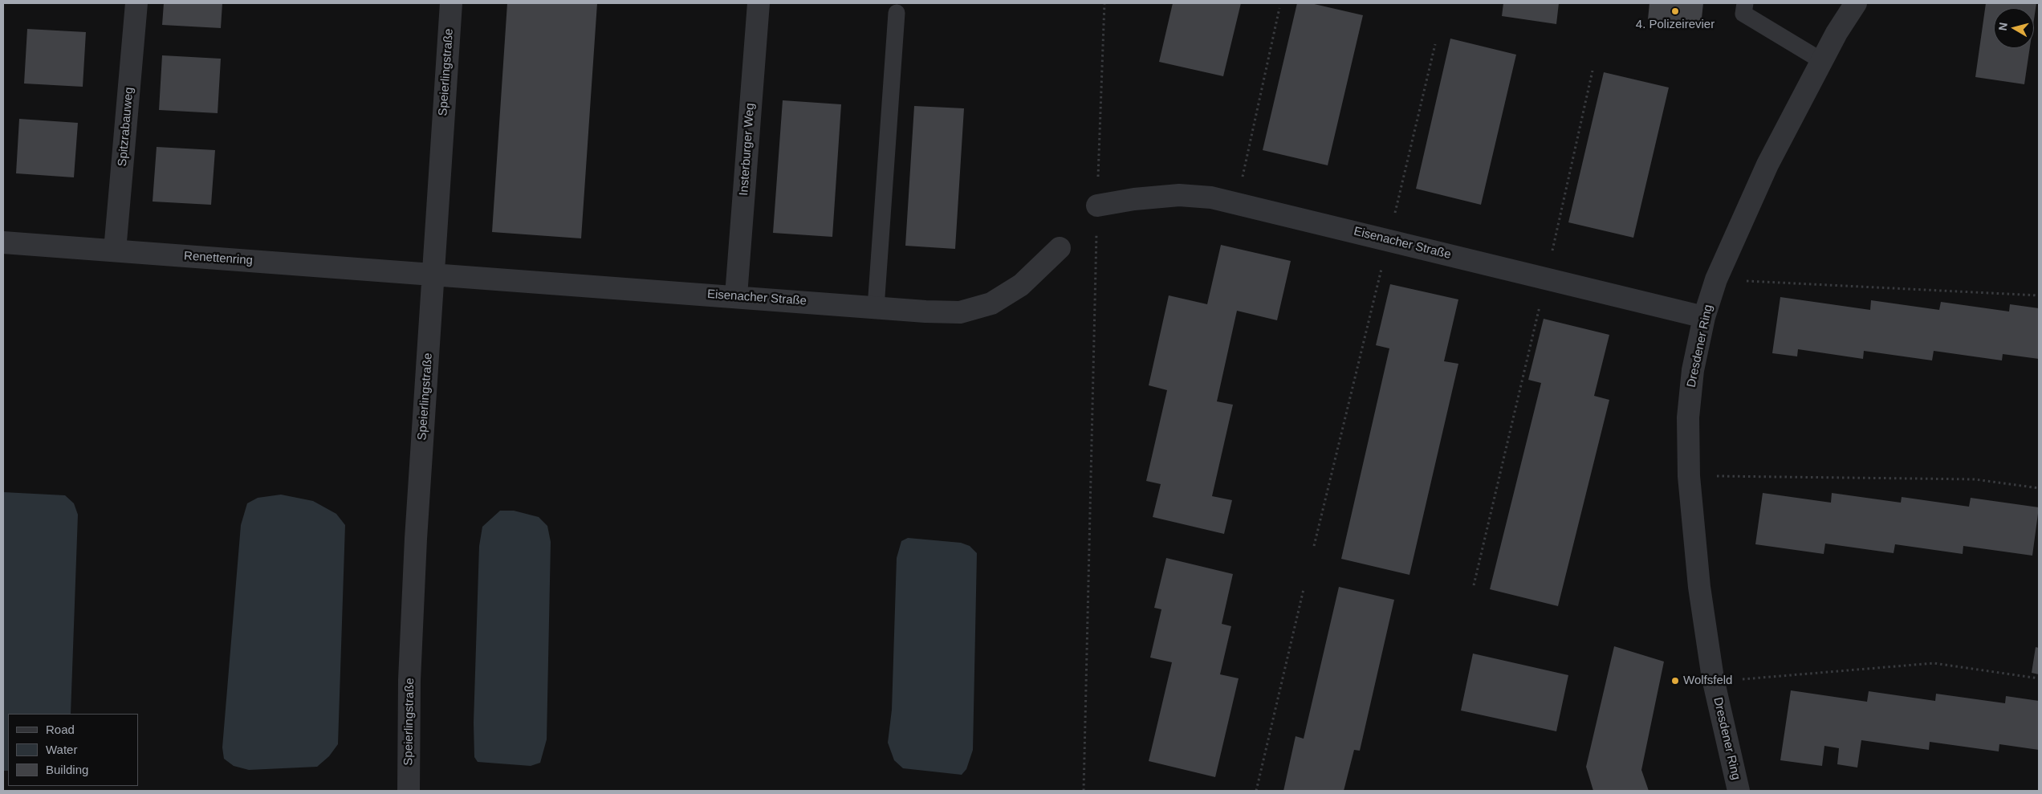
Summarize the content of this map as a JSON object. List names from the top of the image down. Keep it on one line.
{"streets":{"street":["Speierlingstraße","Spitzrabauweg","Insterburger Weg","Eisenacher Straße","Renettenring","Dresdener Ring"]},"crossings":[["Speierlingstraße","Eisenacher Straße"],["Speierlingstraße","Renettenring"],["Spitzrabauweg","Renettenring"],["Insterburger Weg","Eisenacher Straße"],["Eisenacher Straße","Renettenring"],["Eisenacher Straße","Dresdener Ring"]],"places":["4. Polizeirevier","Wolfsfeld"],"legend":["Road","Water","Building"],"north":"left"}
